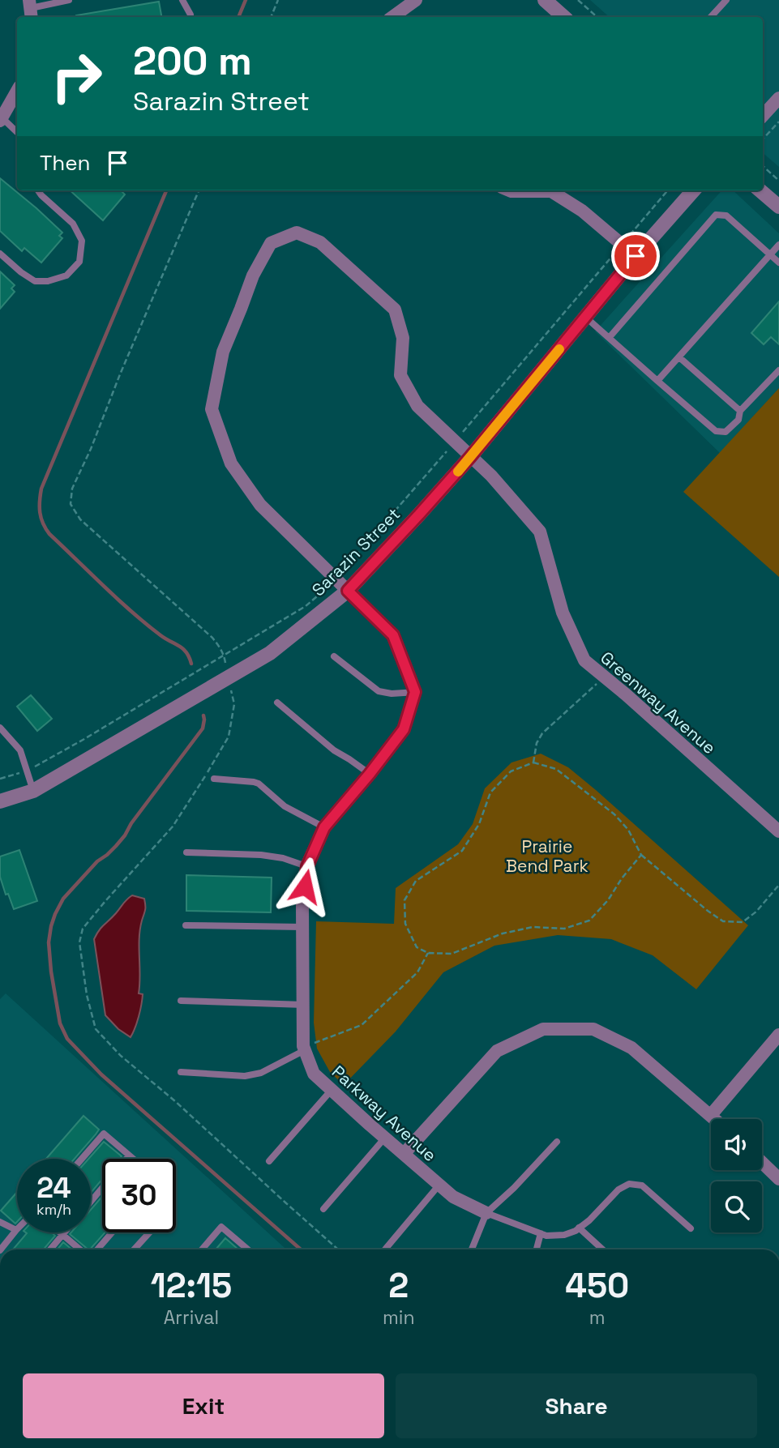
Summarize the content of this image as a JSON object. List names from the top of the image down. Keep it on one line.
{"streets":{"street":["Sarazin Street","Greenway Avenue","Parkway Avenue"]},"crossings":[["Sarazin Street","Greenway Avenue"]],"parks":["Prairie Bend Park"],"page":{"turn":["200 m","Sarazin Street"],"then":"Then","speed":"24 km/h","limit":"30","eta":["12:15","Arrival","2","min","450","m"],"buttons":["Exit","Share"]}}
